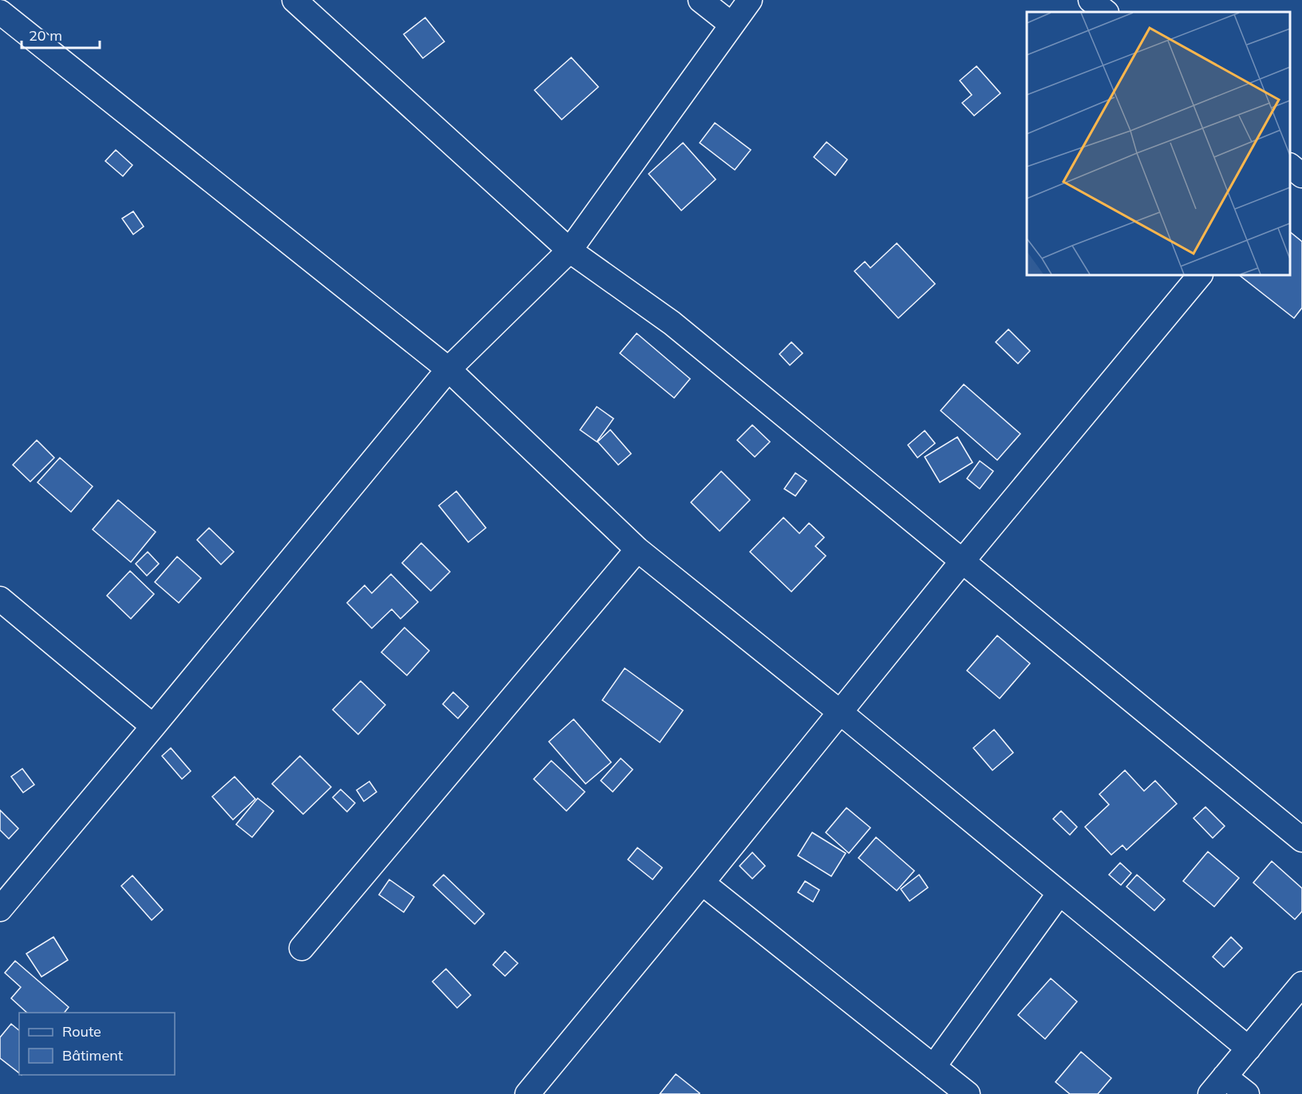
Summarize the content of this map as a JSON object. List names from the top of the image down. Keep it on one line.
{"legend":["Route","Bâtiment"],"scale_bar":"20 m"}
